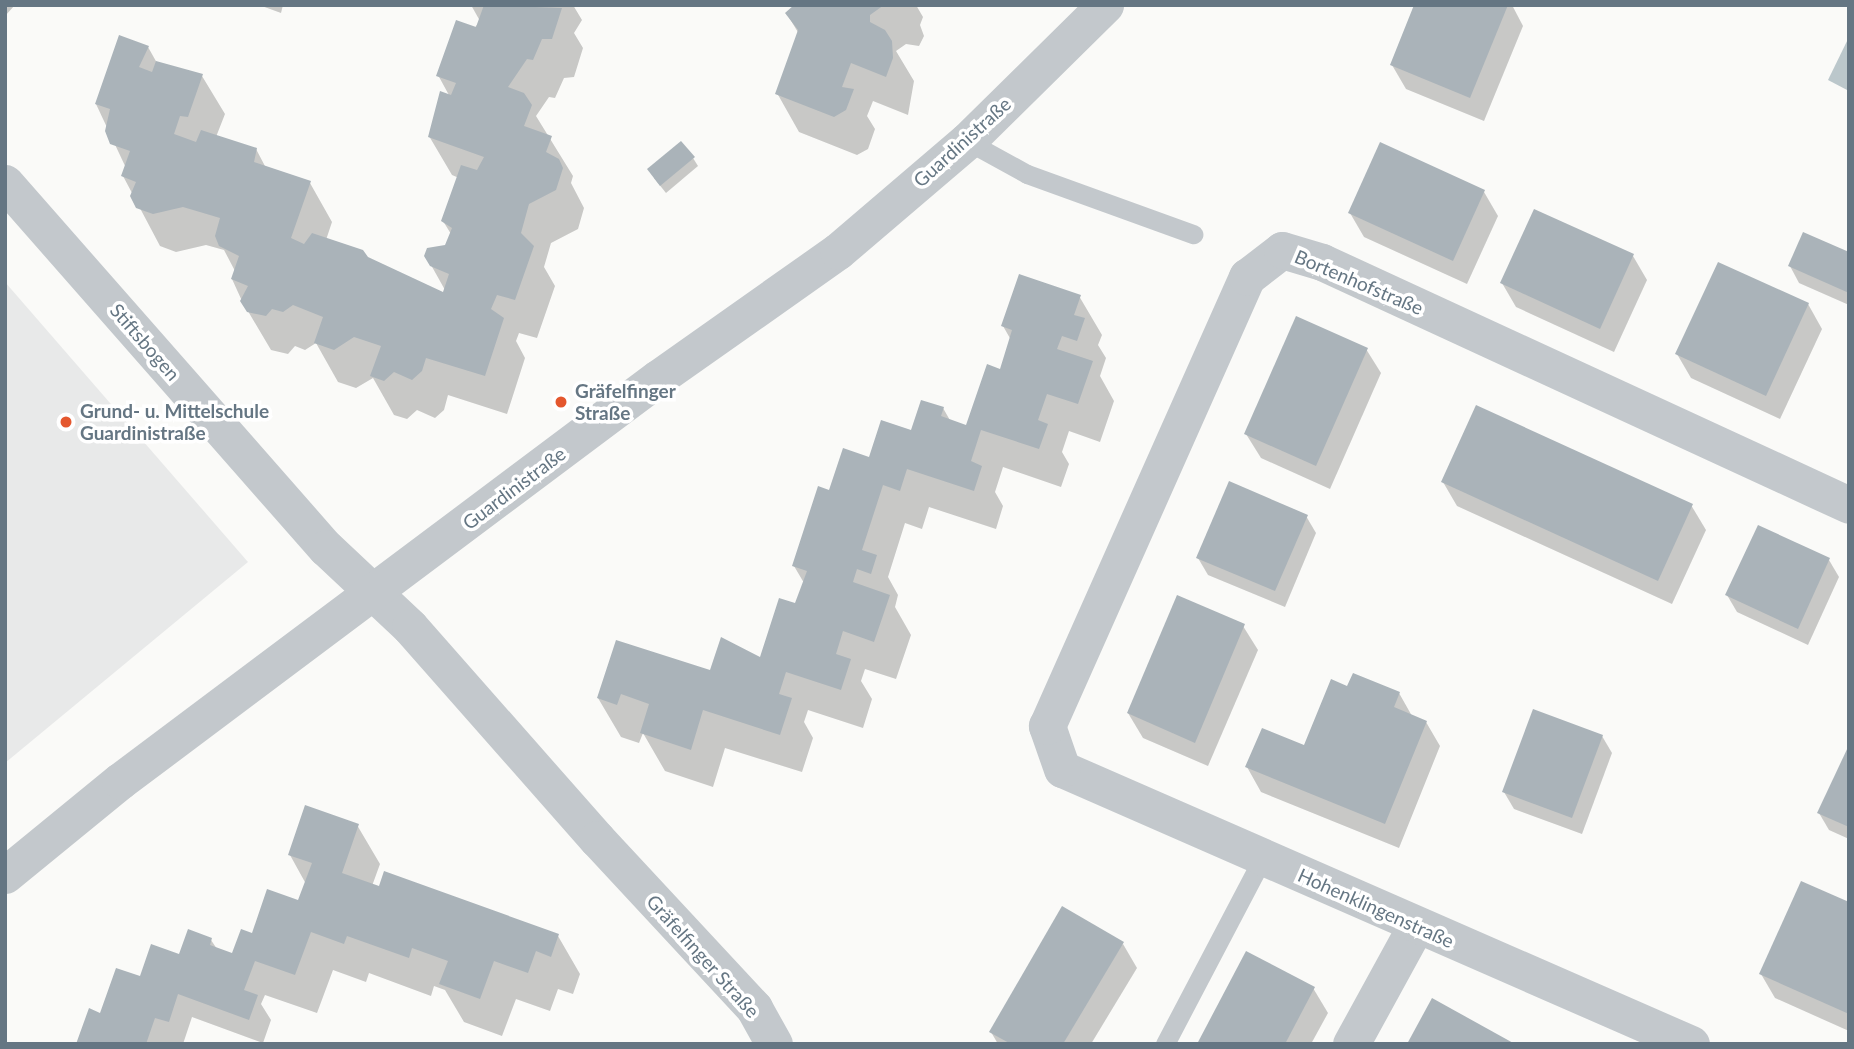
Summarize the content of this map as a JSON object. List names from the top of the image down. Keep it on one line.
{"streets":{"street":["Guardinistraße","Bortenhofstraße","Stiftsbogen","Hohenklingenstraße","Gräfelfinger Straße"]},"crossings":[["Guardinistraße","Stiftsbogen"],["Guardinistraße","Gräfelfinger Straße"],["Bortenhofstraße","Hohenklingenstraße"],["Stiftsbogen","Gräfelfinger Straße"]],"places":["Gräfelfinger Straße","Grund- u. Mittelschule Guardinistraße"]}
